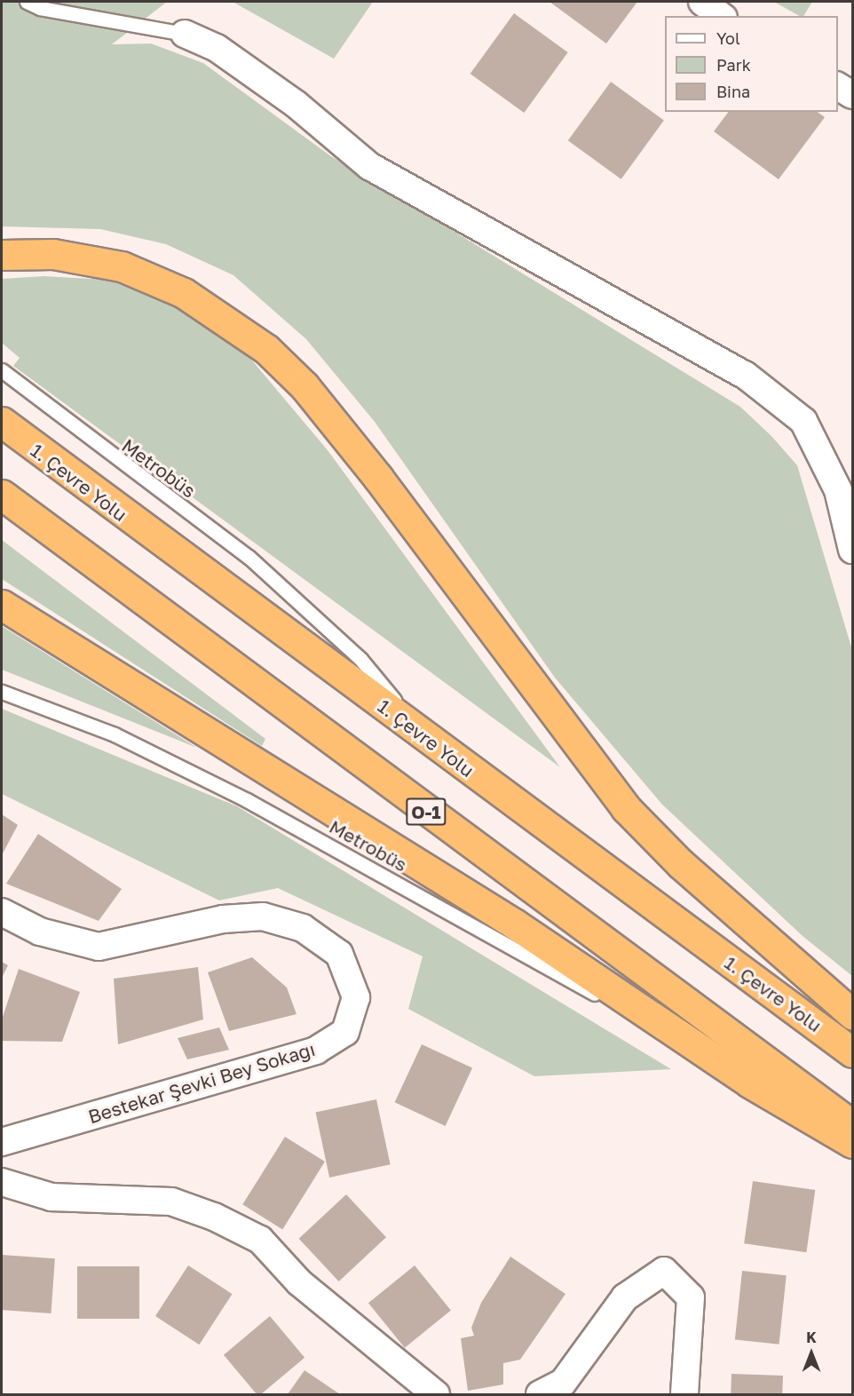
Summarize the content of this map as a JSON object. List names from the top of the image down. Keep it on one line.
{"streets":{"highway":["1. Çevre Yolu","O-1"],"street":["Bestekar Şevki Bey Sokağı"],"lane":["Metrobüs"]},"crossings":[["Metrobüs","1. Çevre Yolu"]],"legend":["Yol","Park","Bina"],"north":"top"}
